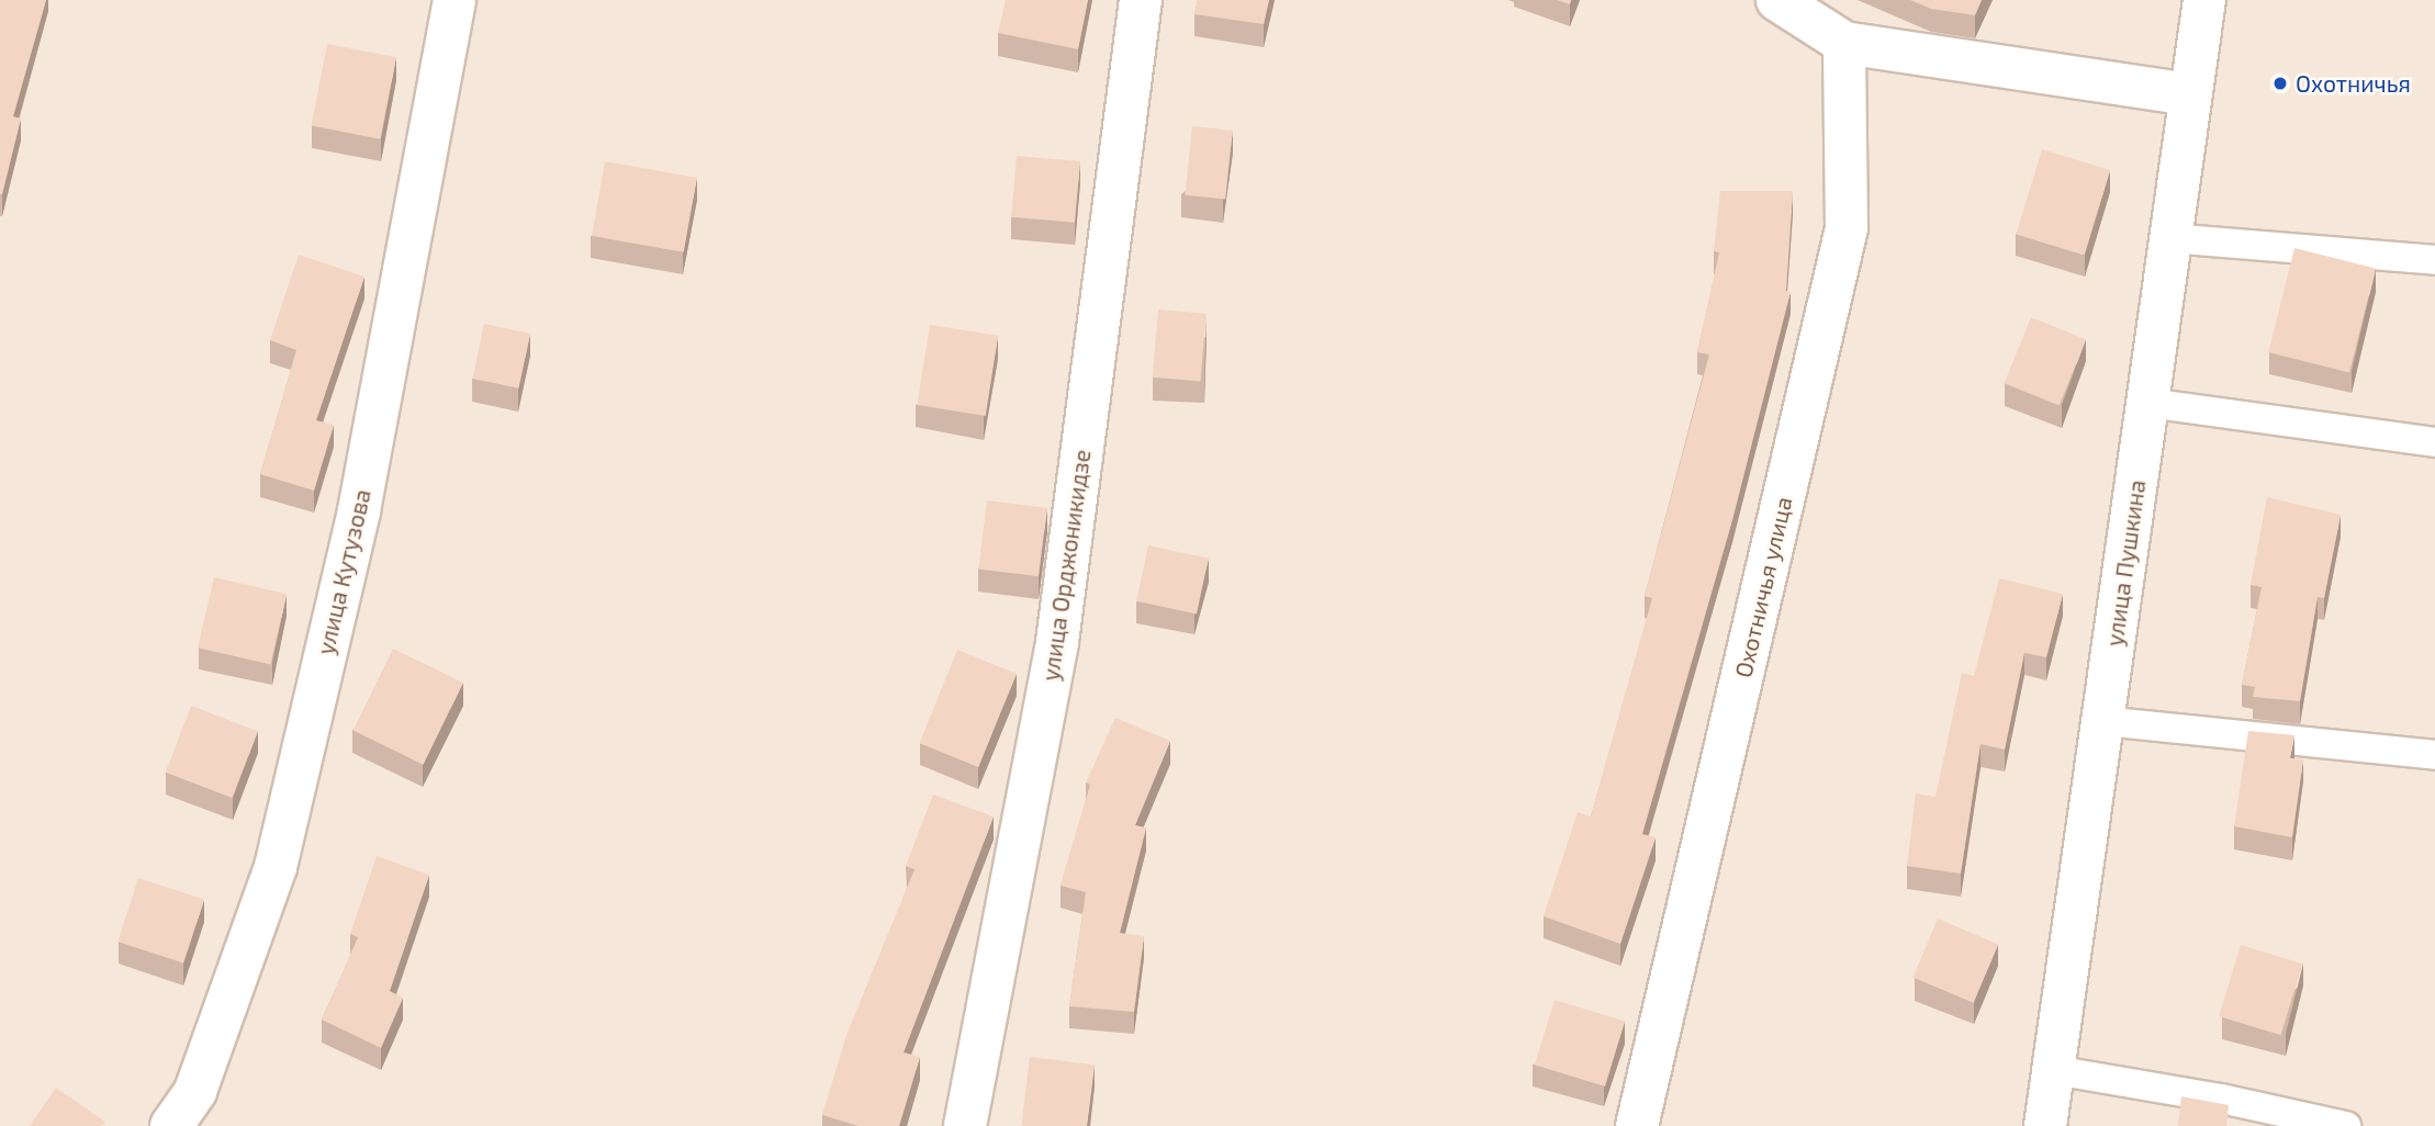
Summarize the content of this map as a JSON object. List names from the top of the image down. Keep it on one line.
{"streets":{"street":["улица Пушкина","улица Орджоникидзе","улица Кутузова","Охотничья улица"]},"places":["Охотничья"]}
